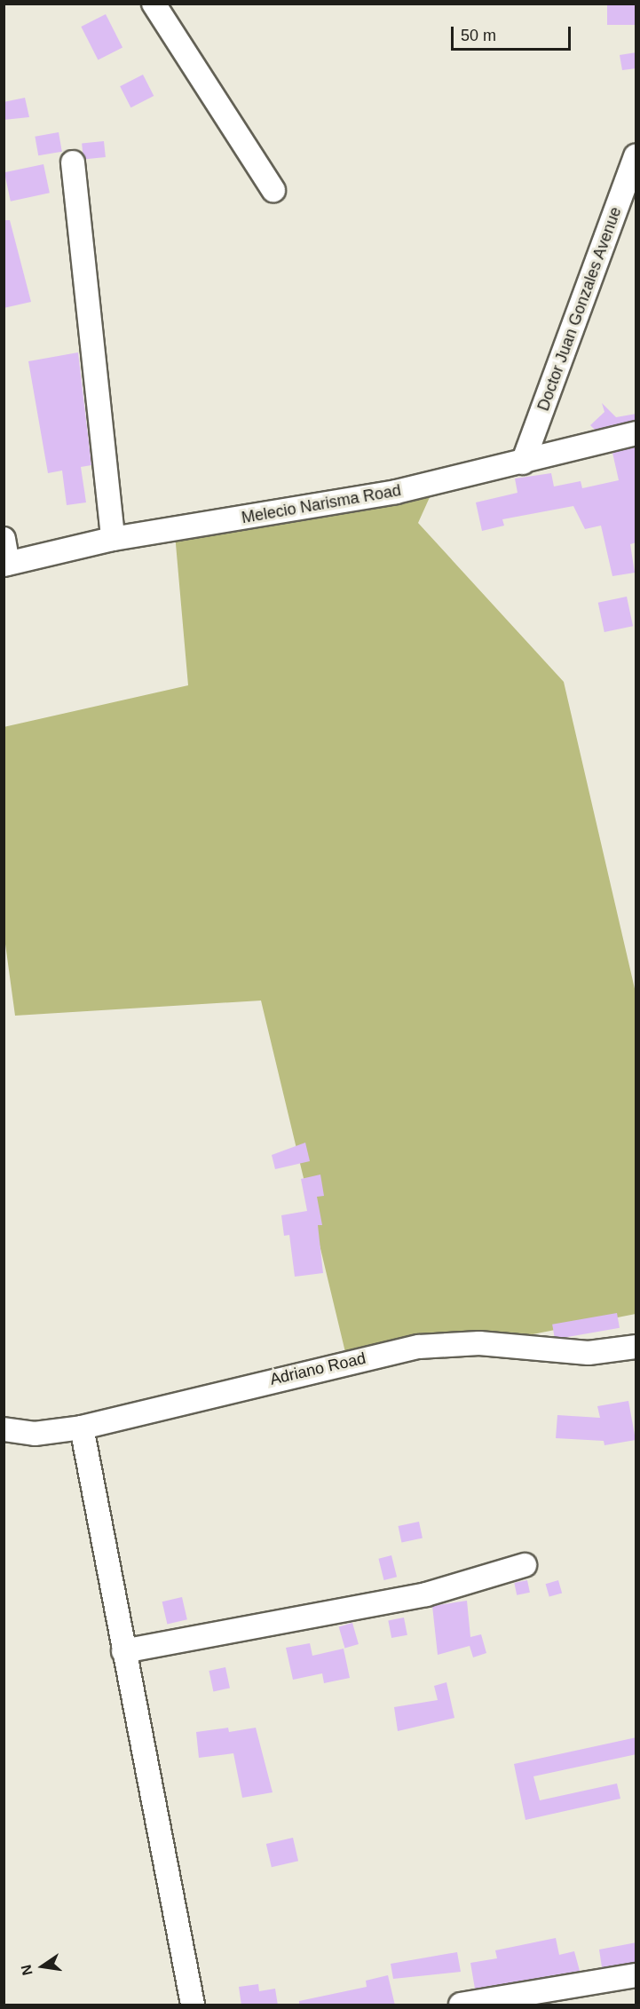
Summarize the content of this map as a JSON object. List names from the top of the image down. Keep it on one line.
{"streets":{"street":["Doctor Juan Gonzales Avenue","Melecio Narisma Road","Adriano Road"]},"crossings":[["Doctor Juan Gonzales Avenue","Melecio Narisma Road"]],"scale_bar":"50 m","north":"left"}
